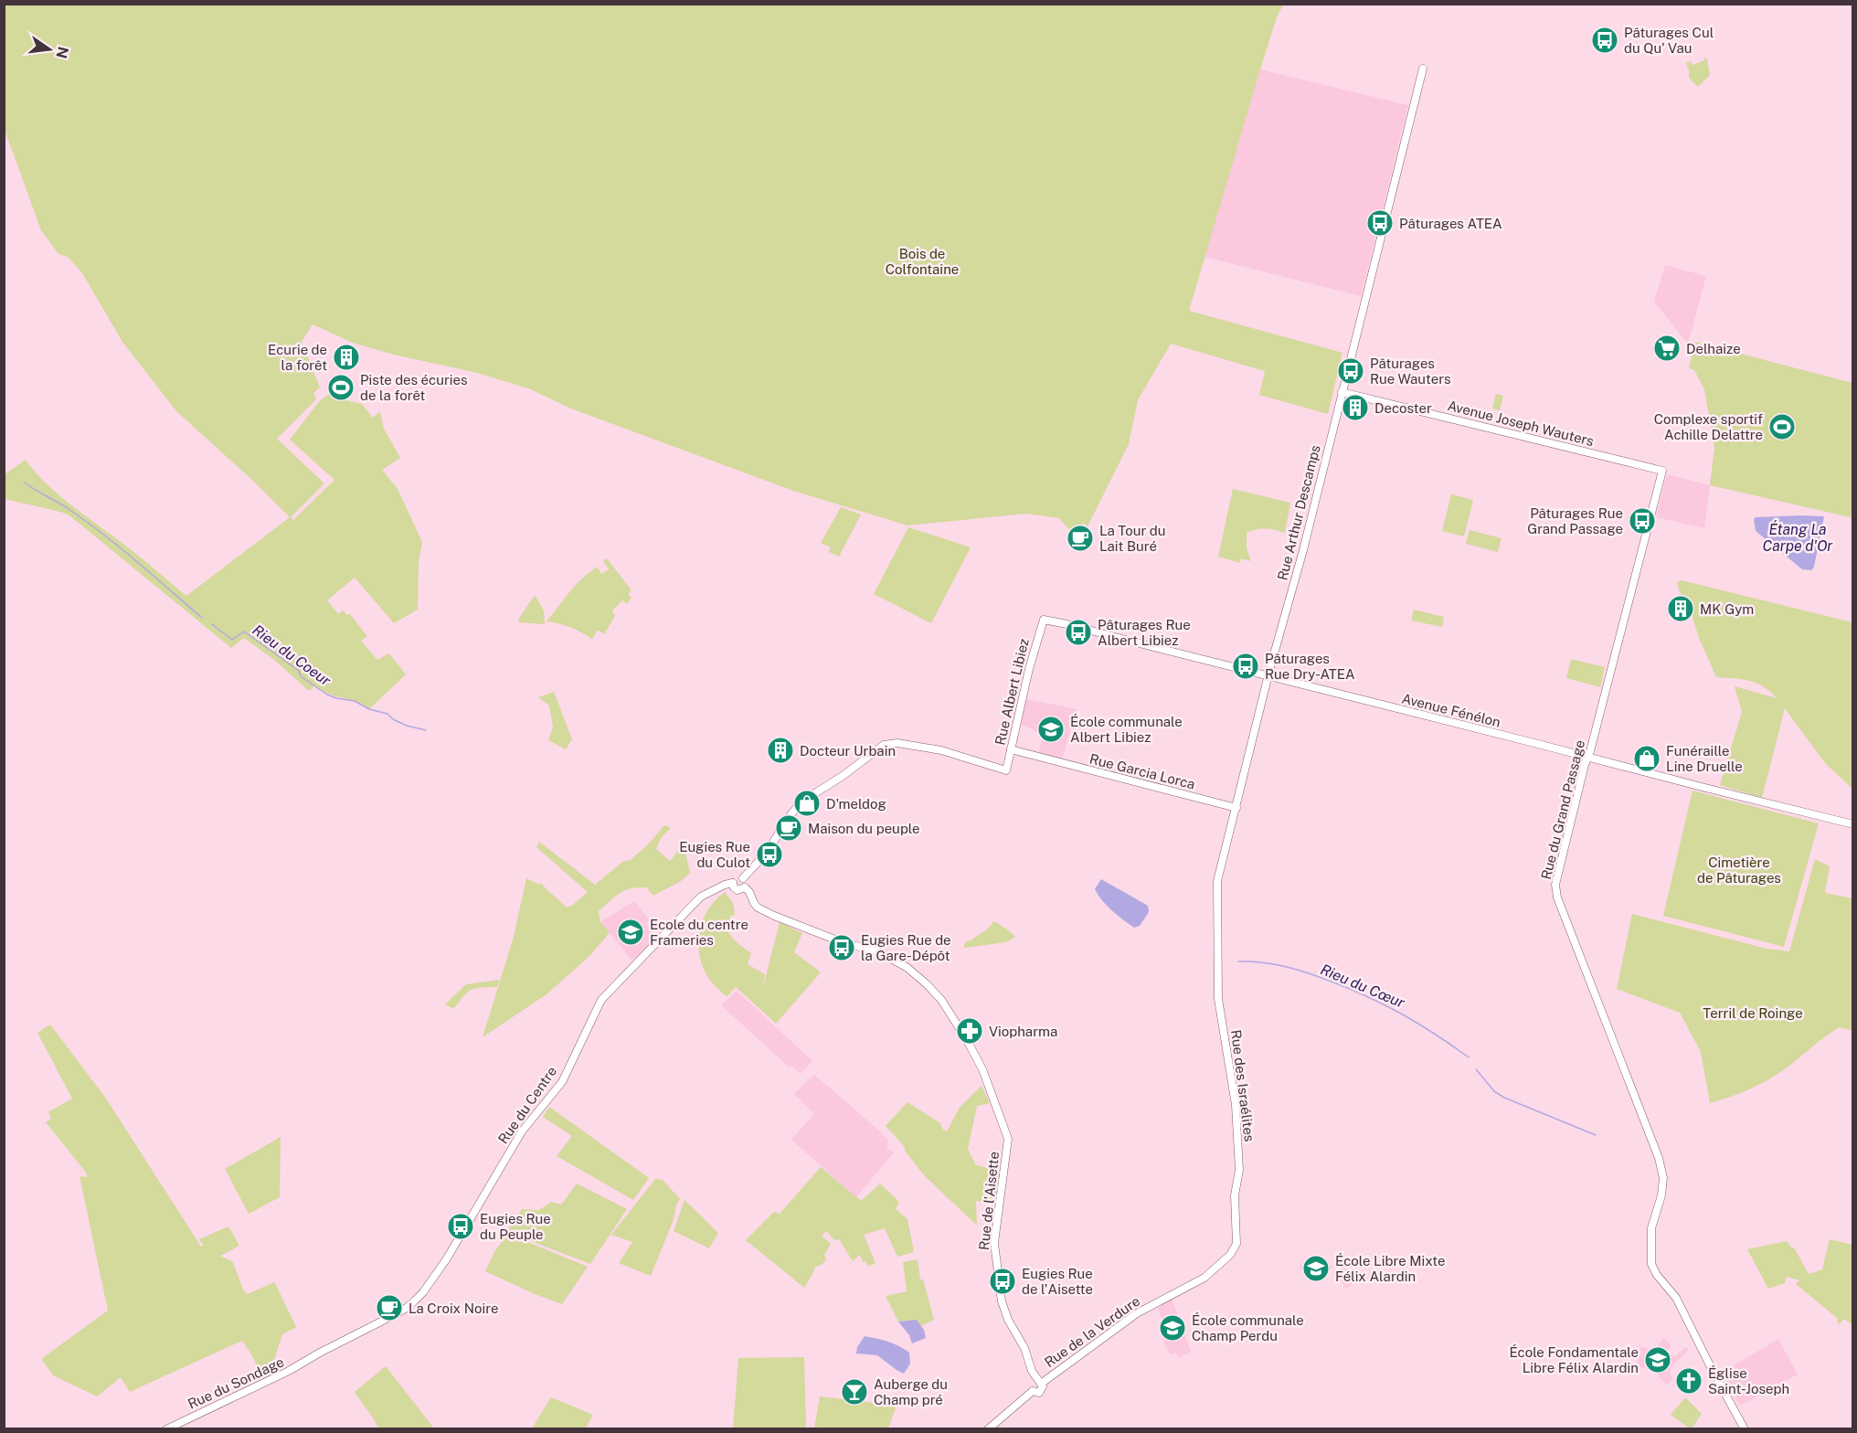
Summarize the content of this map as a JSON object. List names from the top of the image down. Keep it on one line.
{"streets":{"street":["Avenue Joseph Wauters","Rue Arthur Descamps","Rue Albert Libiez","Avenue Fénélon","Rue Garcia Lorca","Rue du Grand Passage","Rue des Israélites","Rue du Centre","Rue de l'Aisette","Rue de la Verdure","Rue du Sondage"]},"crossings":[["Avenue Joseph Wauters","Rue Arthur Descamps"],["Avenue Joseph Wauters","Rue du Grand Passage"],["Rue Arthur Descamps","Avenue Fénélon"],["Rue Arthur Descamps","Rue Garcia Lorca"],["Rue Arthur Descamps","Rue des Israélites"],["Rue Albert Libiez","Avenue Fénélon"],["Rue Albert Libiez","Rue Garcia Lorca"],["Rue Albert Libiez","Rue du Centre"],["Rue Albert Libiez","Rue de l'Aisette"],["Avenue Fénélon","Rue du Grand Passage"],["Rue des Israélites","Rue de la Verdure"],["Rue du Centre","Rue de l'Aisette"],["Rue du Centre","Rue du Sondage"],["Rue de l'Aisette","Rue de la Verdure"]],"water":["Étang La Carpe d'Or","Rieu du Coeur","Rieu du Cœur"],"parks":["Bois de Colfontaine","Cimetière de Pâturages","Terril de Roinge"],"places":{"bus stop":["Pâturages Cul du Qu' Vau","Pâturages ATEA","Pâturages Rue Wauters","Pâturages Rue Grand Passage","Pâturages Rue Albert Libiez","Pâturages Rue Dry-ATEA","Eugies Rue du Culot","Eugies Rue de la Gare-Dépôt","Eugies Rue du Peuple","Eugies Rue de l'Aisette"],"supermarket":["Delhaize"],"building":["Ecurie de la forêt","Decoster","MK Gym","Docteur Urbain"],"sports":["Piste des écuries de la forêt","Complexe sportif Achille Delattre"],"cafe":["La Tour du Lait Buré","Maison du peuple","La Croix Noire"],"school or university":["École communale Albert Libiez","Ecole du centre Frameries","École Libre Mixte Félix Alardin","École communale Champ Perdu","École Fondamentale Libre Félix Alardin"],"shop":["Funéraille Line Druelle","D'meldog"],"pharmacy":["Viopharma"],"church":["Église Saint-Joseph"],"bar":["Auberge du Champ pré"]},"north":"right"}
